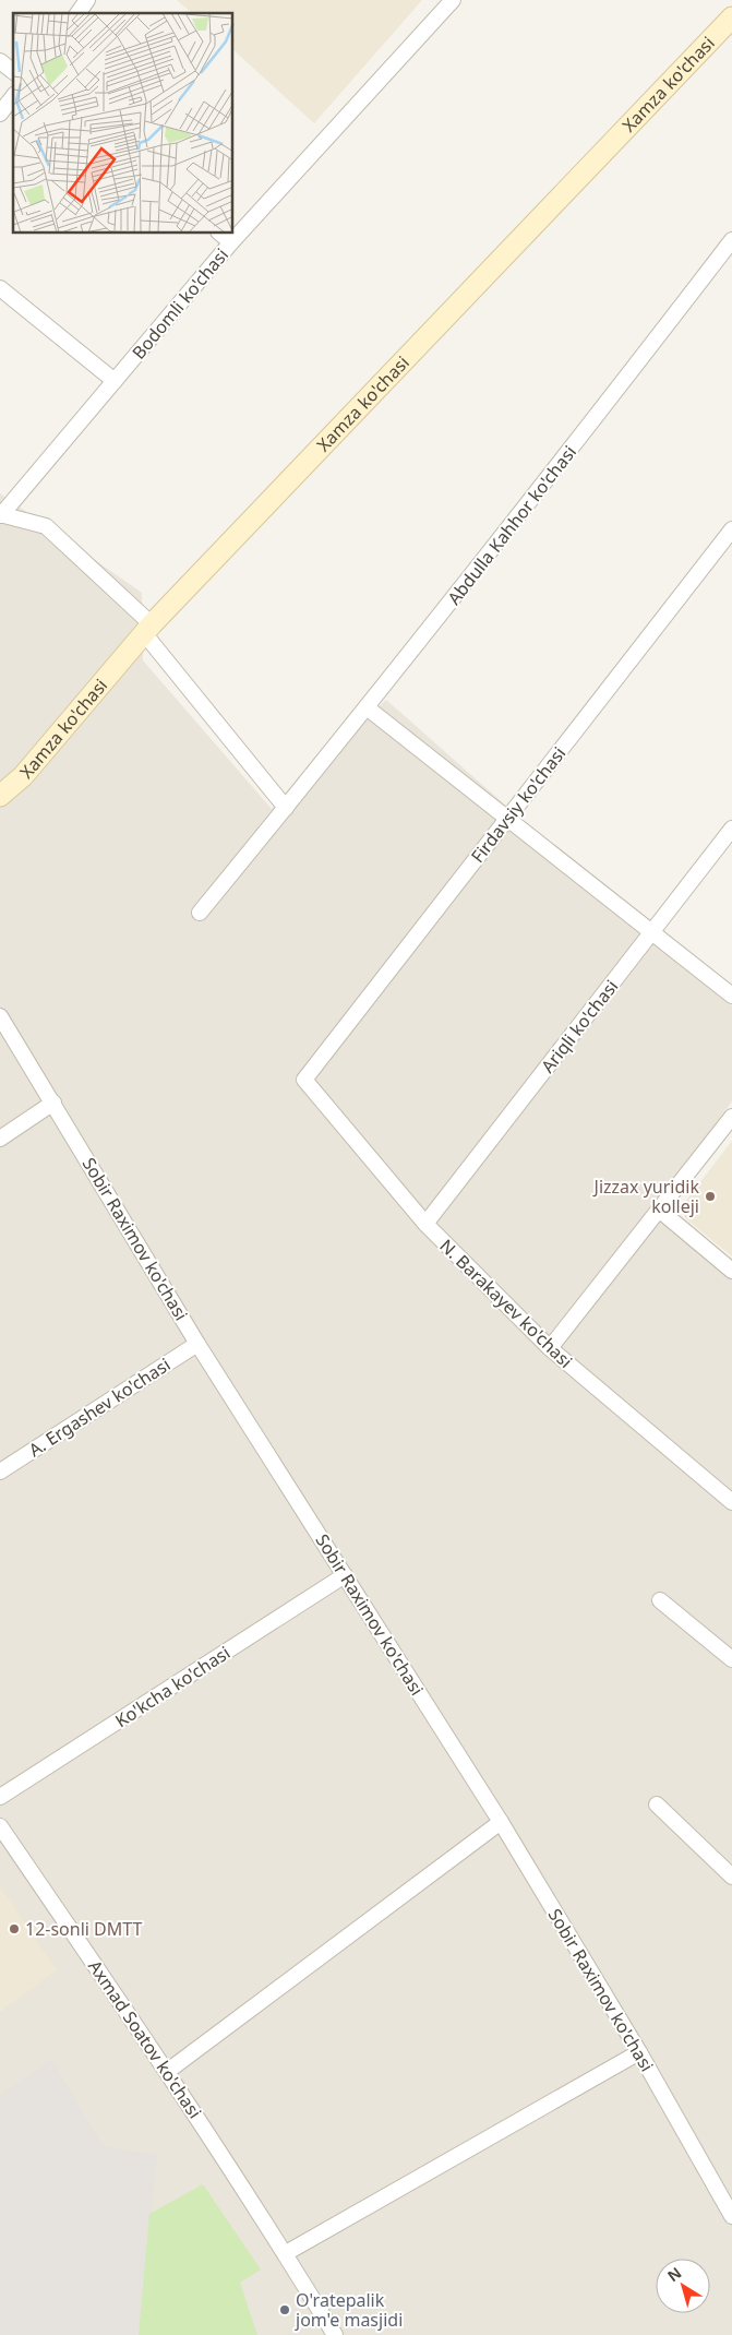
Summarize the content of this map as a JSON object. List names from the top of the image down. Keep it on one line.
{"streets":{"main road":["Xamza ko'chasi"],"street":["Bodomli ko'chasi","Abdulla Kahhor ko'chasi","Firdavsiy ko'chasi","Ariqli ko'chasi","Sobir Raximov ko'chasi","N. Barakayev ko'chasi","A. Ergashev ko'chasi","Ko'kcha ko'chasi","Axmad Soatov ko'chasi"]},"crossings":[["Firdavsiy ko'chasi","N. Barakayev ko'chasi"],["Ariqli ko'chasi","N. Barakayev ko'chasi"],["Sobir Raximov ko'chasi","A. Ergashev ko'chasi"],["Sobir Raximov ko'chasi","Ko'kcha ko'chasi"]],"places":["Jizzax yuridik kolleji","12-sonli DMTT","O'ratepalik jom'e masjidi"],"north":"top left"}
